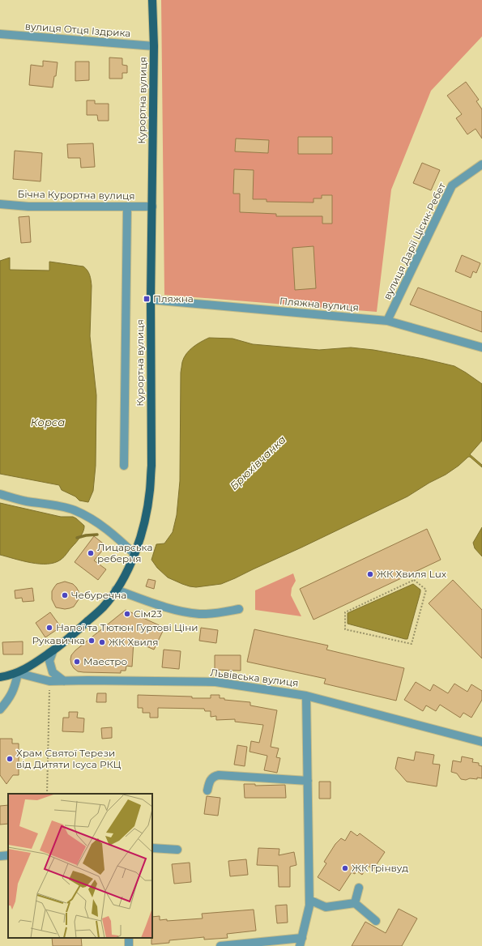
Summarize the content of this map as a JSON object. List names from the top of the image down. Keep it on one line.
{"streets":{"main road":["Курортна вулиця","Львівська вулиця"],"street":["вулиця Отця Іздрика","Бічна Курортна вулиця","вулиця Дарії Цісик-Ребет","Пляжна вулиця"]},"crossings":[["вулиця Отця Іздрика","Курортна вулиця"],["Курортна вулиця","Бічна Курортна вулиця"],["Курортна вулиця","Пляжна вулиця"],["Курортна вулиця","Львівська вулиця"],["вулиця Дарії Цісик-Ребет","Пляжна вулиця"]],"water":["Корса","Брюхівчанка"],"places":{"transit":["Пляжна"],"other":["Лицарська реберня","ЖК Хвиля Lux","Чебуречна","Сім23","Напої та Тютюн Гуртові Ціни","Рукавичка","ЖК Хвиля","Маестро","Храм Святої Терези від Дитяти Ісуса РКЦ","ЖК Грінвуд"]}}
